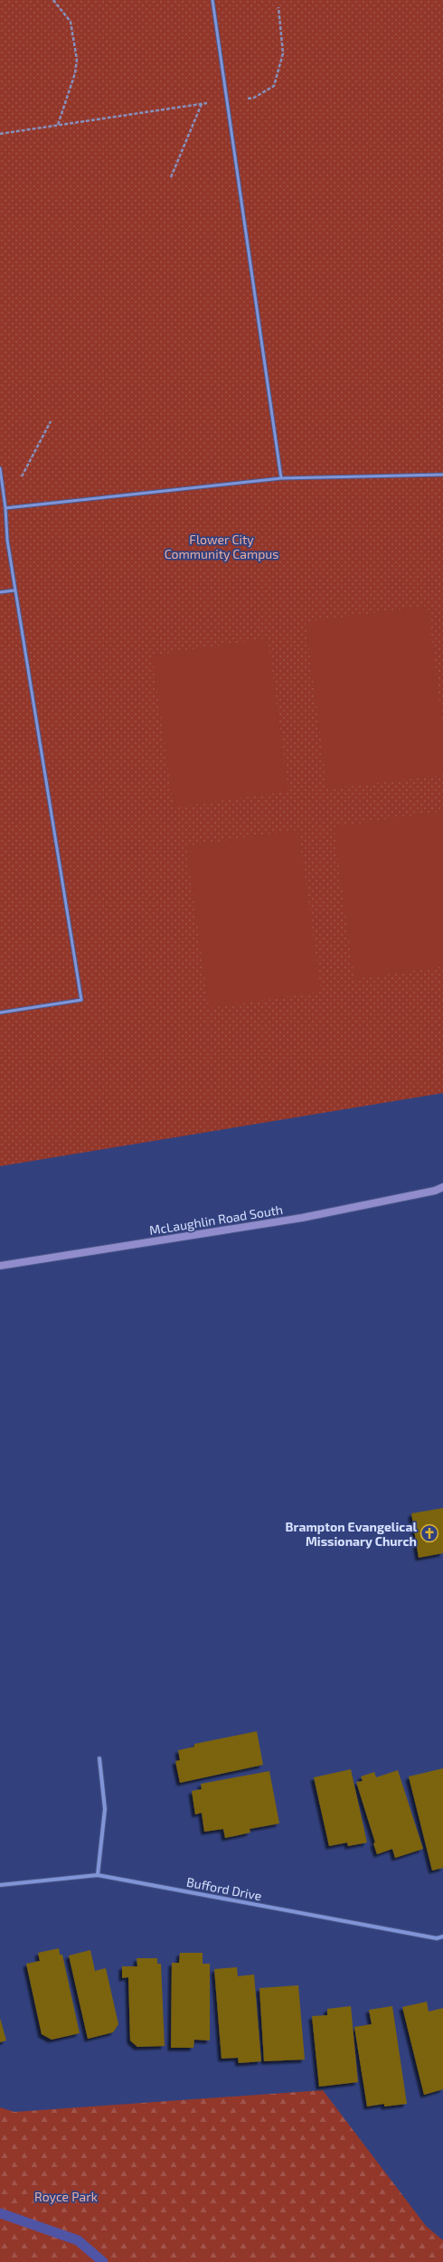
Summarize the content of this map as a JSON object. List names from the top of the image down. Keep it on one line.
{"streets":{"main road":["McLaughlin Road South"],"street":["Bufford Drive"]},"parks":["Flower City Community Campus","Royce Park"],"places":{"church":["Brampton Evangelical Missionary Church"]}}
